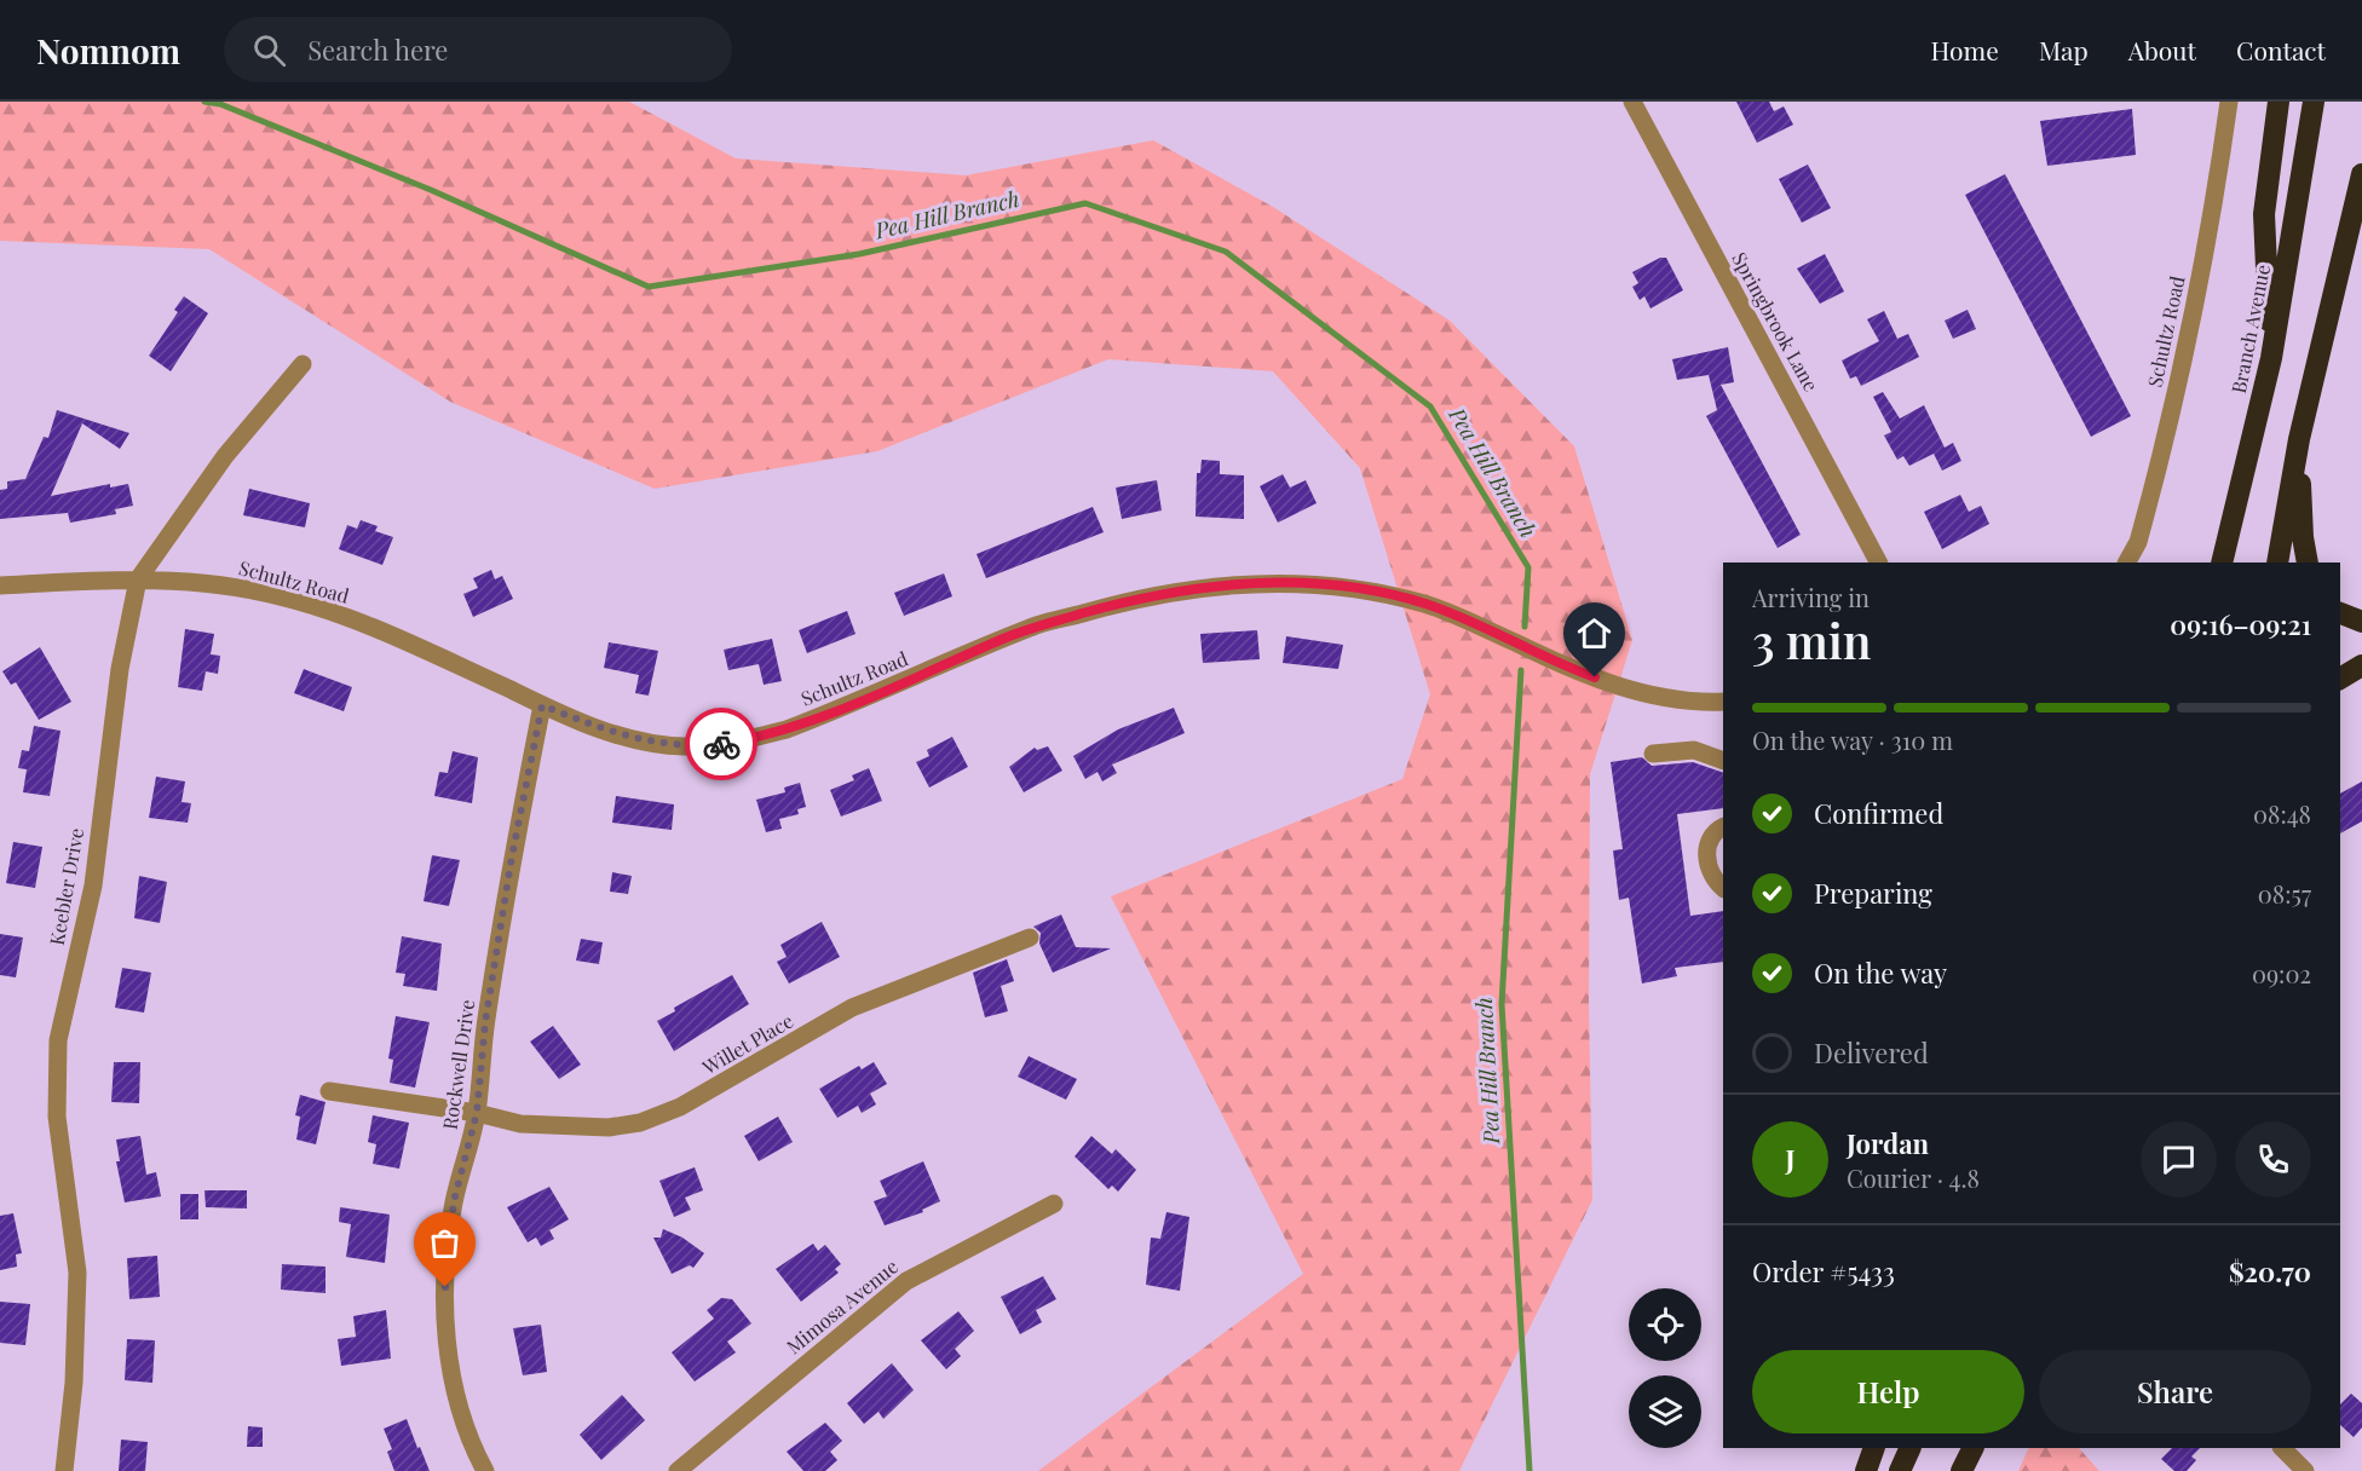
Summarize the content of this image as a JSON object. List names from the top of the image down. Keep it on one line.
{"streets":{"highway":["Branch Avenue"],"street":["Springbrook Lane","Schultz Road","Keebler Drive","Willet Place","Rockwell Drive","Mimosa Avenue"]},"crossings":[["Schultz Road","Keebler Drive"],["Schultz Road","Rockwell Drive"],["Willet Place","Rockwell Drive"]],"water":["Pea Hill Branch"],"page":{"header":"Nomnom","search":"Search here","nav":["Home","Map","About","Contact"],"heading":["3 min","Arriving in","09:16–09:21"],"panel":["Jordan","Courier · 4.8","Order #5433","$20.70"],"bar":"On the way · 310 m","list":[["Confirmed","08:48"],["Preparing","08:57"],["On the way","09:02"],"Delivered"],"round":"J","buttons":["Help","Share"]}}
